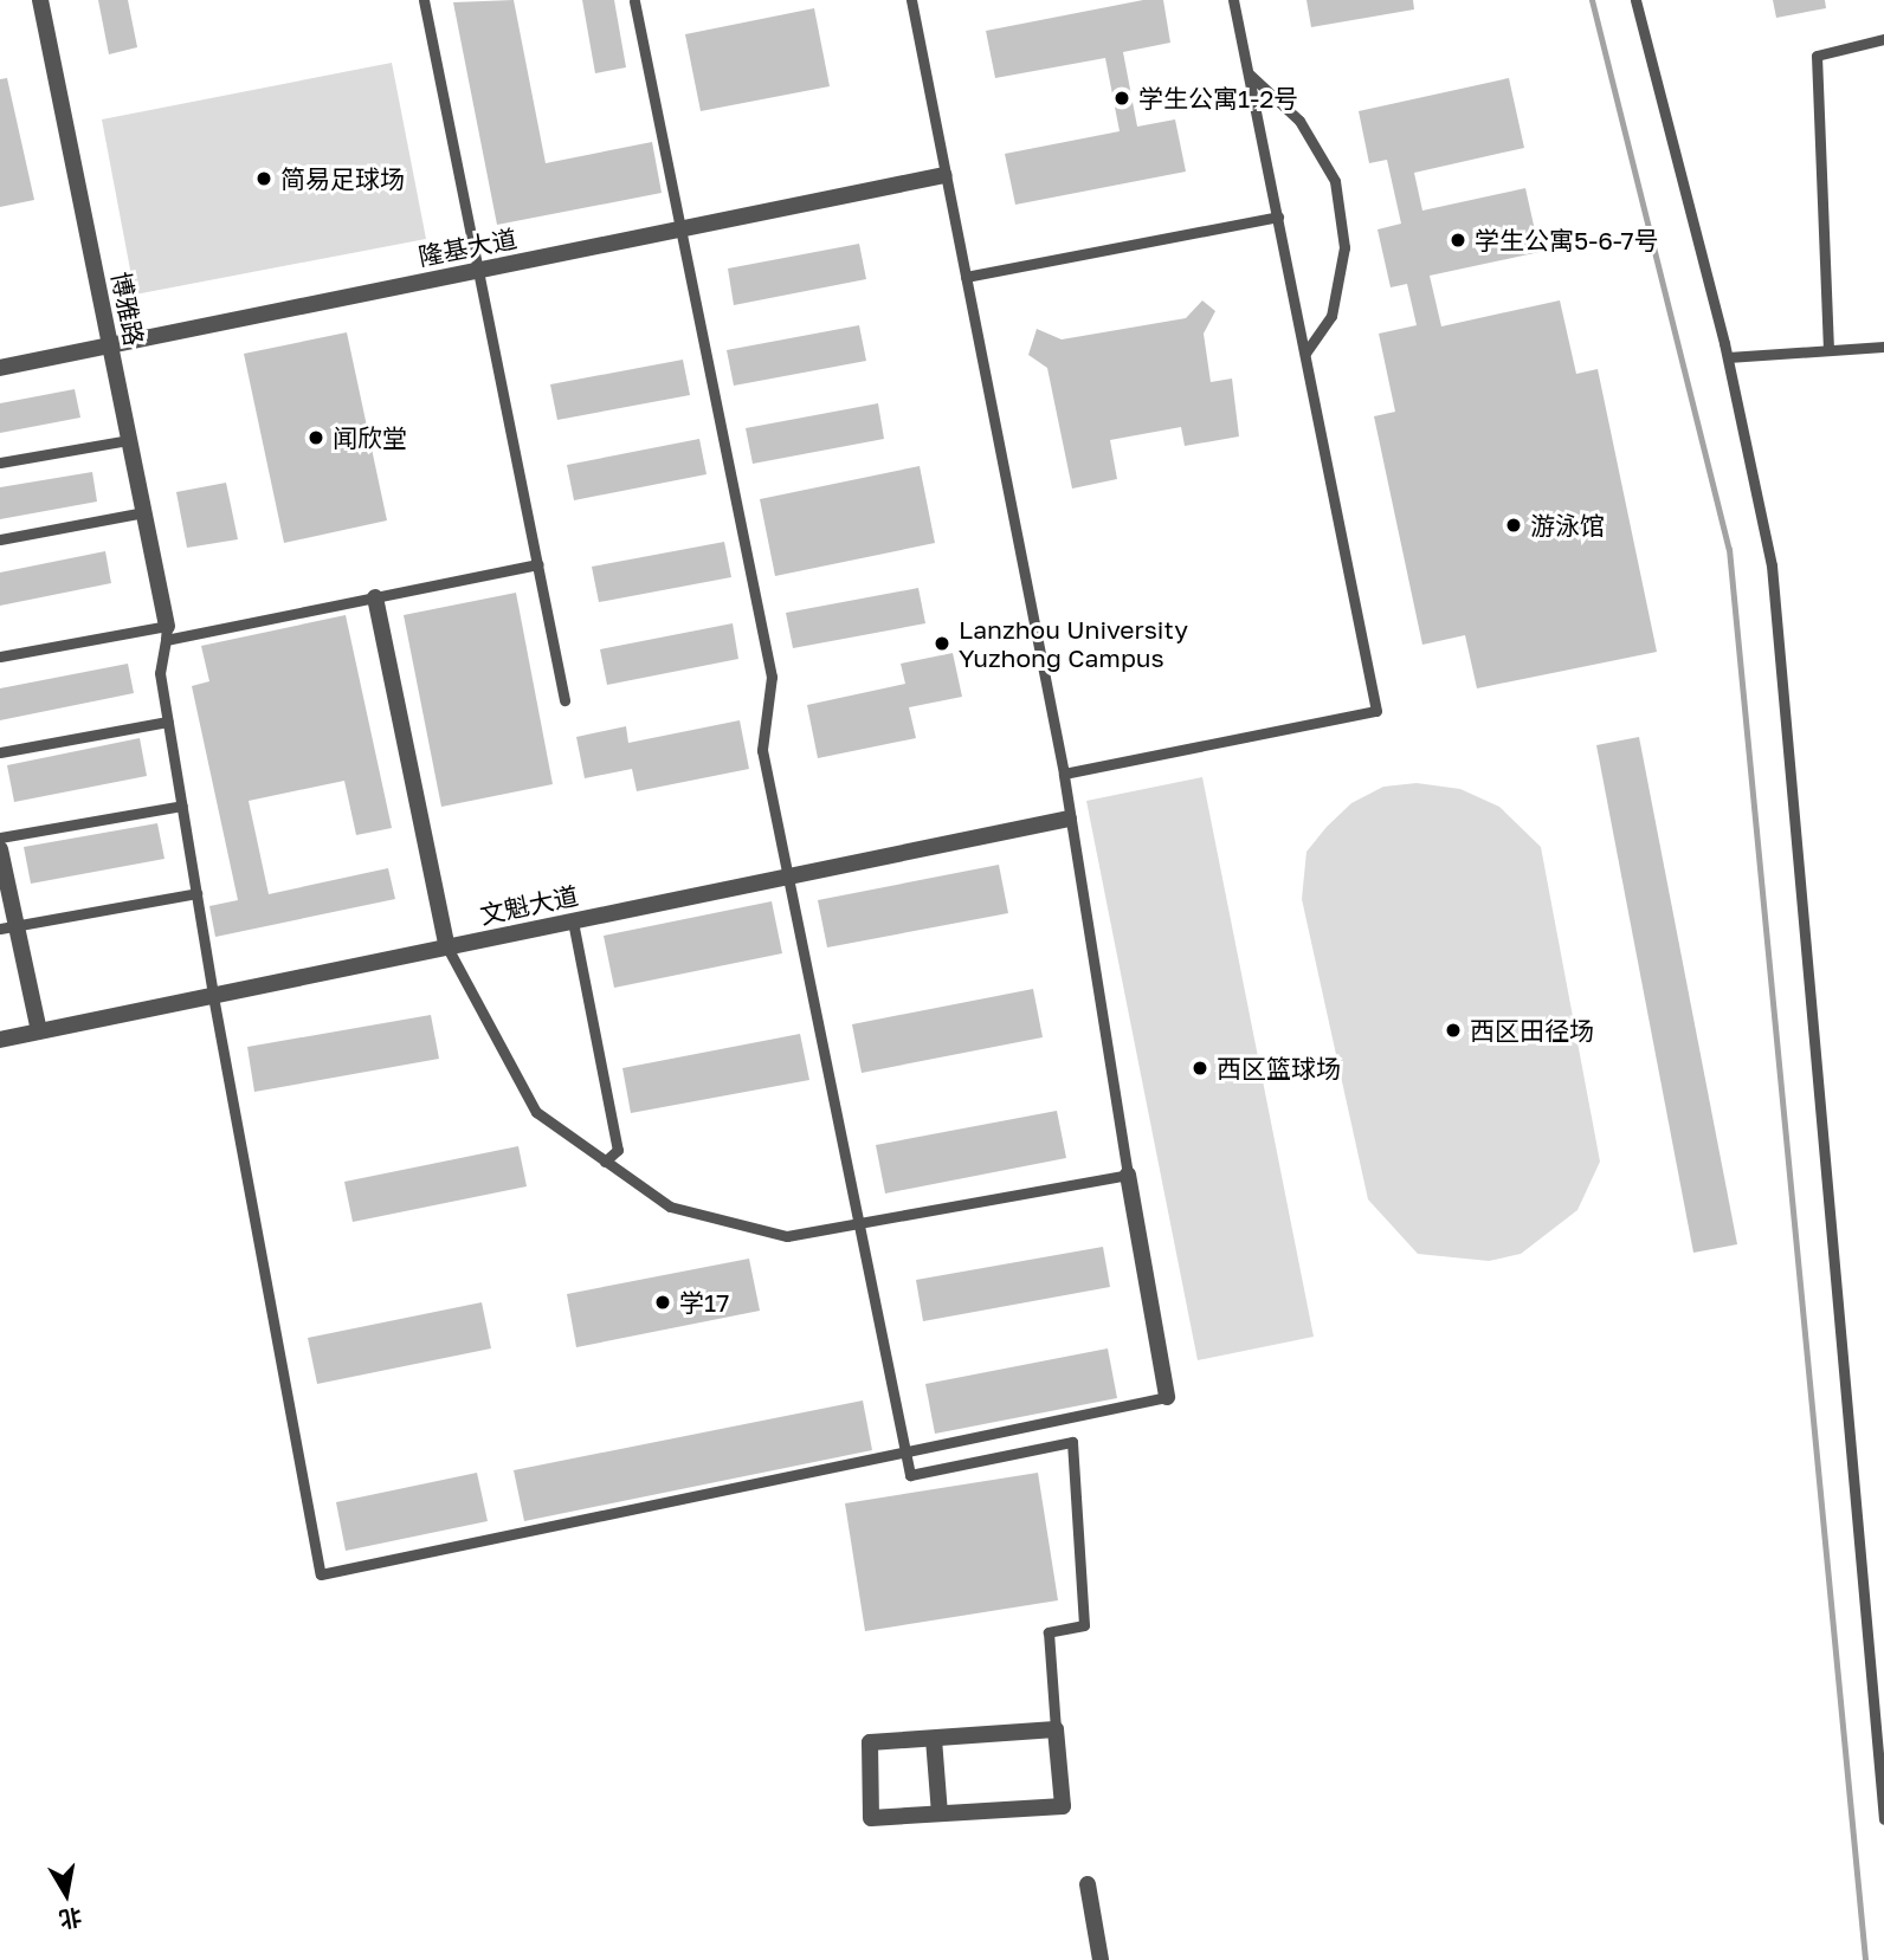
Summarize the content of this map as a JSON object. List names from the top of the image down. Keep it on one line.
{"streets":{"street":["隆基大道","博雅路","文魁大道"]},"crossings":[["隆基大道","博雅路"]],"places":["学生公寓1-2号","简易足球场","学生公寓5-6-7号","闻欣堂","游泳馆","Lanzhou University Yuzhong Campus","西区田径场","西区篮球场","学17"],"north":"bottom"}
